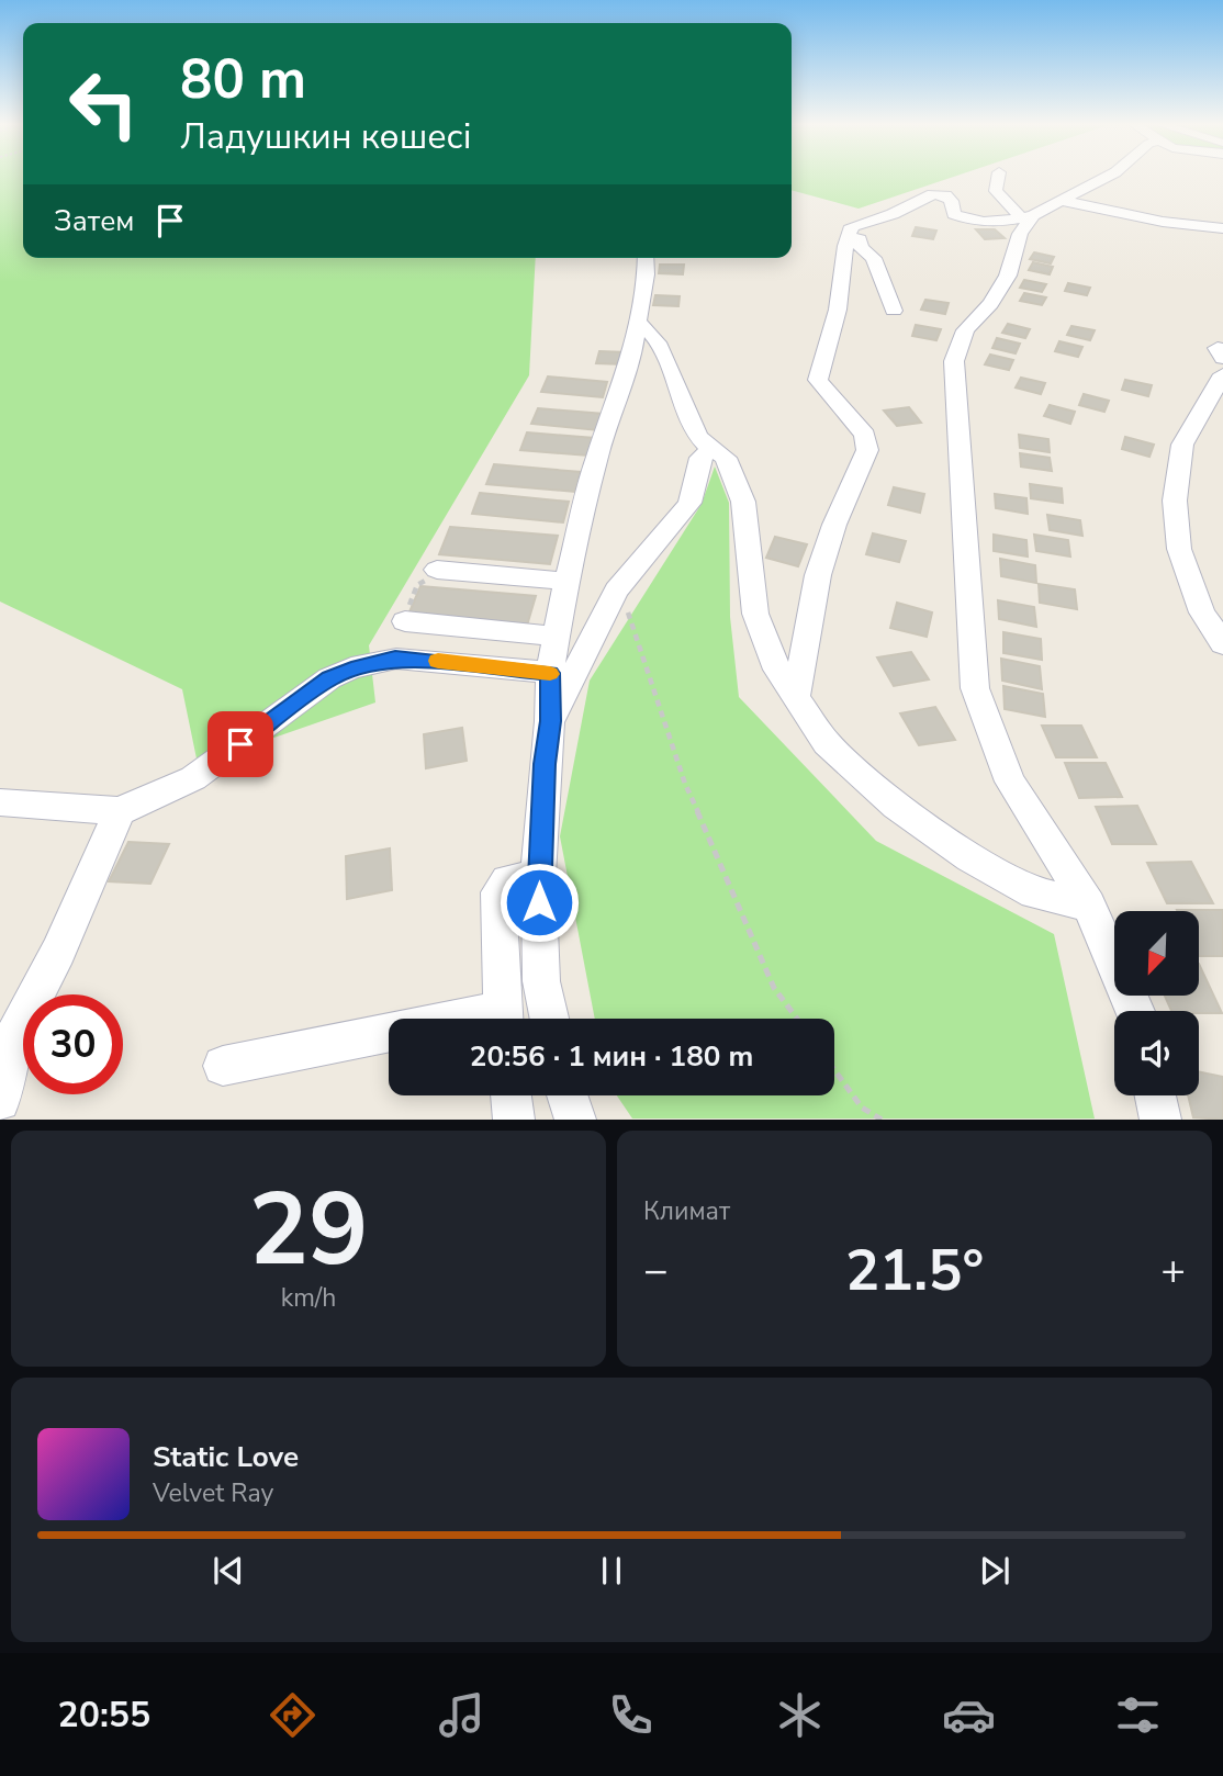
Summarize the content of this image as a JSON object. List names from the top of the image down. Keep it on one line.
{"north":"bottom left","page":{"turn":["80 m","Ладушкин көшесі"],"then":"Затем","limit":"30","trip":"20:56 · 1 мин · 180 m","tile":[["29","km/h"],"Климат"],"heat":["−","21.5°","+"],"song":["Static Love","Velvet Ray"],"tabs":"20:55"}}
